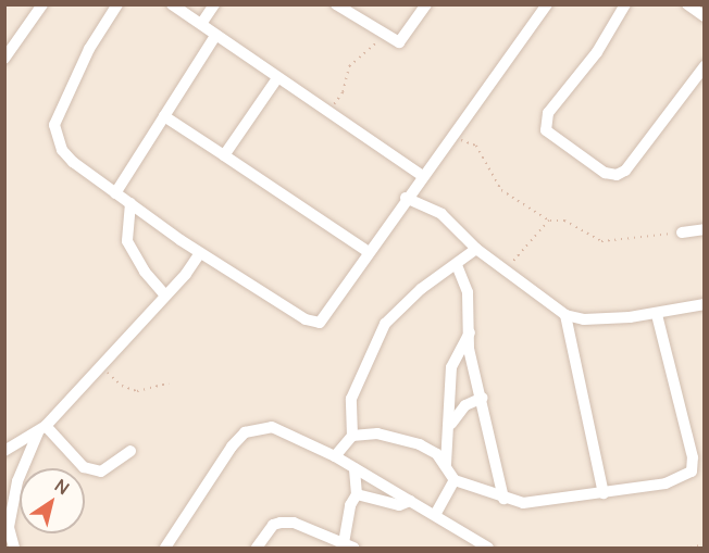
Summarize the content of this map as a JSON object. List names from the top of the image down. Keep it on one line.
{"north":"top right"}
